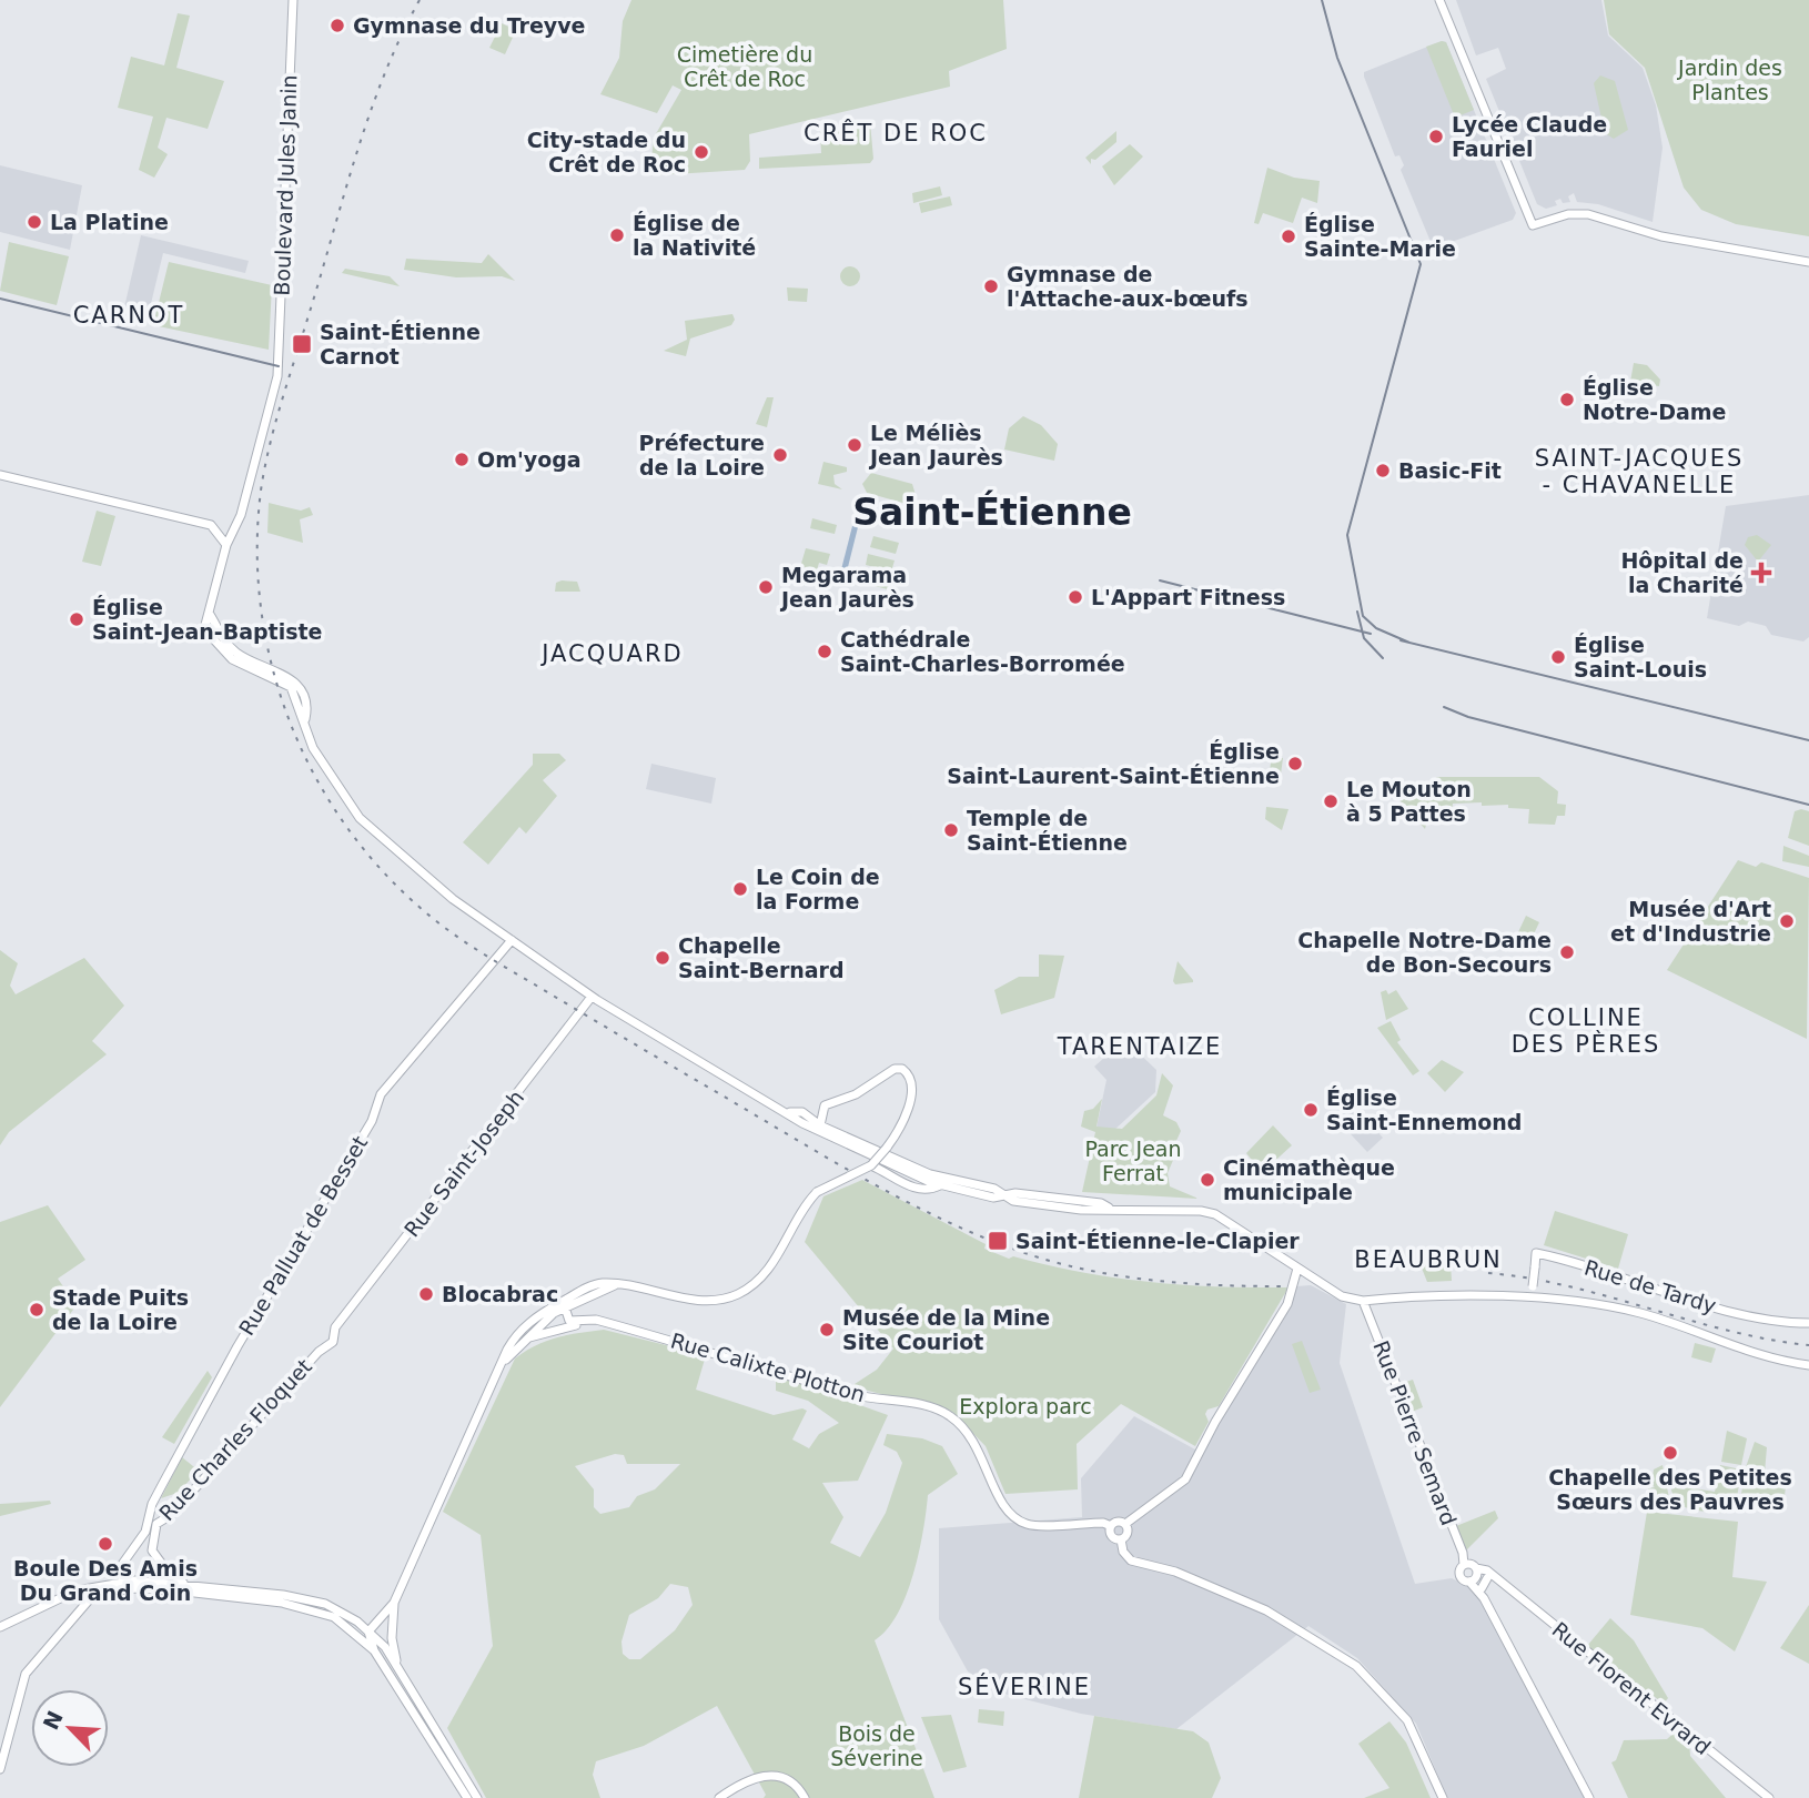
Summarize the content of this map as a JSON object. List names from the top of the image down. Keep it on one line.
{"streets":{"main road":["Boulevard Jules Janin","Rue Saint-Joseph","Rue Palluat de Besset","Rue de Tardy","Rue Calixte Plotton","Rue Pierre Semard","Rue Charles Floquet","Rue Florent Evrard"]},"crossings":[["Boulevard Jules Janin","Rue Palluat de Besset"],["Rue Saint-Joseph","Rue Charles Floquet"],["Rue Pierre Semard","Rue Florent Evrard"]],"districts":["CRÊT DE ROC","CARNOT","SAINT-JACQUES - CHAVANELLE","Saint-Étienne","JACQUARD","COLLINE DES PÈRES","TARENTAIZE","BEAUBRUN","SÉVERINE"],"parks":["Cimetière du Crêt de Roc","Jardin des Plantes","Parc Jean Ferrat","Explora parc","Bois de Séverine"],"places":{"other":["Gymnase du Treyve","Lycée Claude Fauriel","City-stade du Crêt de Roc","La Platine","Église de la Nativité","Église Sainte-Marie","Gymnase de l'Attache-aux-bœufs","Église Notre-Dame","Le Méliès Jean Jaurès","Préfecture de la Loire","Om'yoga","Basic-Fit","Megarama Jean Jaurès","L'Appart Fitness","Église Saint-Jean-Baptiste","Cathédrale Saint-Charles-Borromée","Église Saint-Louis","Église Saint-Laurent-Saint-Étienne","Le Mouton à 5 Pattes","Temple de Saint-Étienne","Le Coin de la Forme","Musée d'Art et d'Industrie","Chapelle Notre-Dame de Bon-Secours","Chapelle Saint-Bernard","Église Saint-Ennemond","Cinémathèque municipale","Blocabrac","Stade Puits de la Loire","Musée de la Mine Site Couriot","Chapelle des Petites Sœurs des Pauvres","Boule Des Amis Du Grand Coin"],"transit":["Saint-Étienne Carnot","Saint-Étienne-le-Clapier"],"health":["Hôpital de la Charité"]},"north":"top left"}
